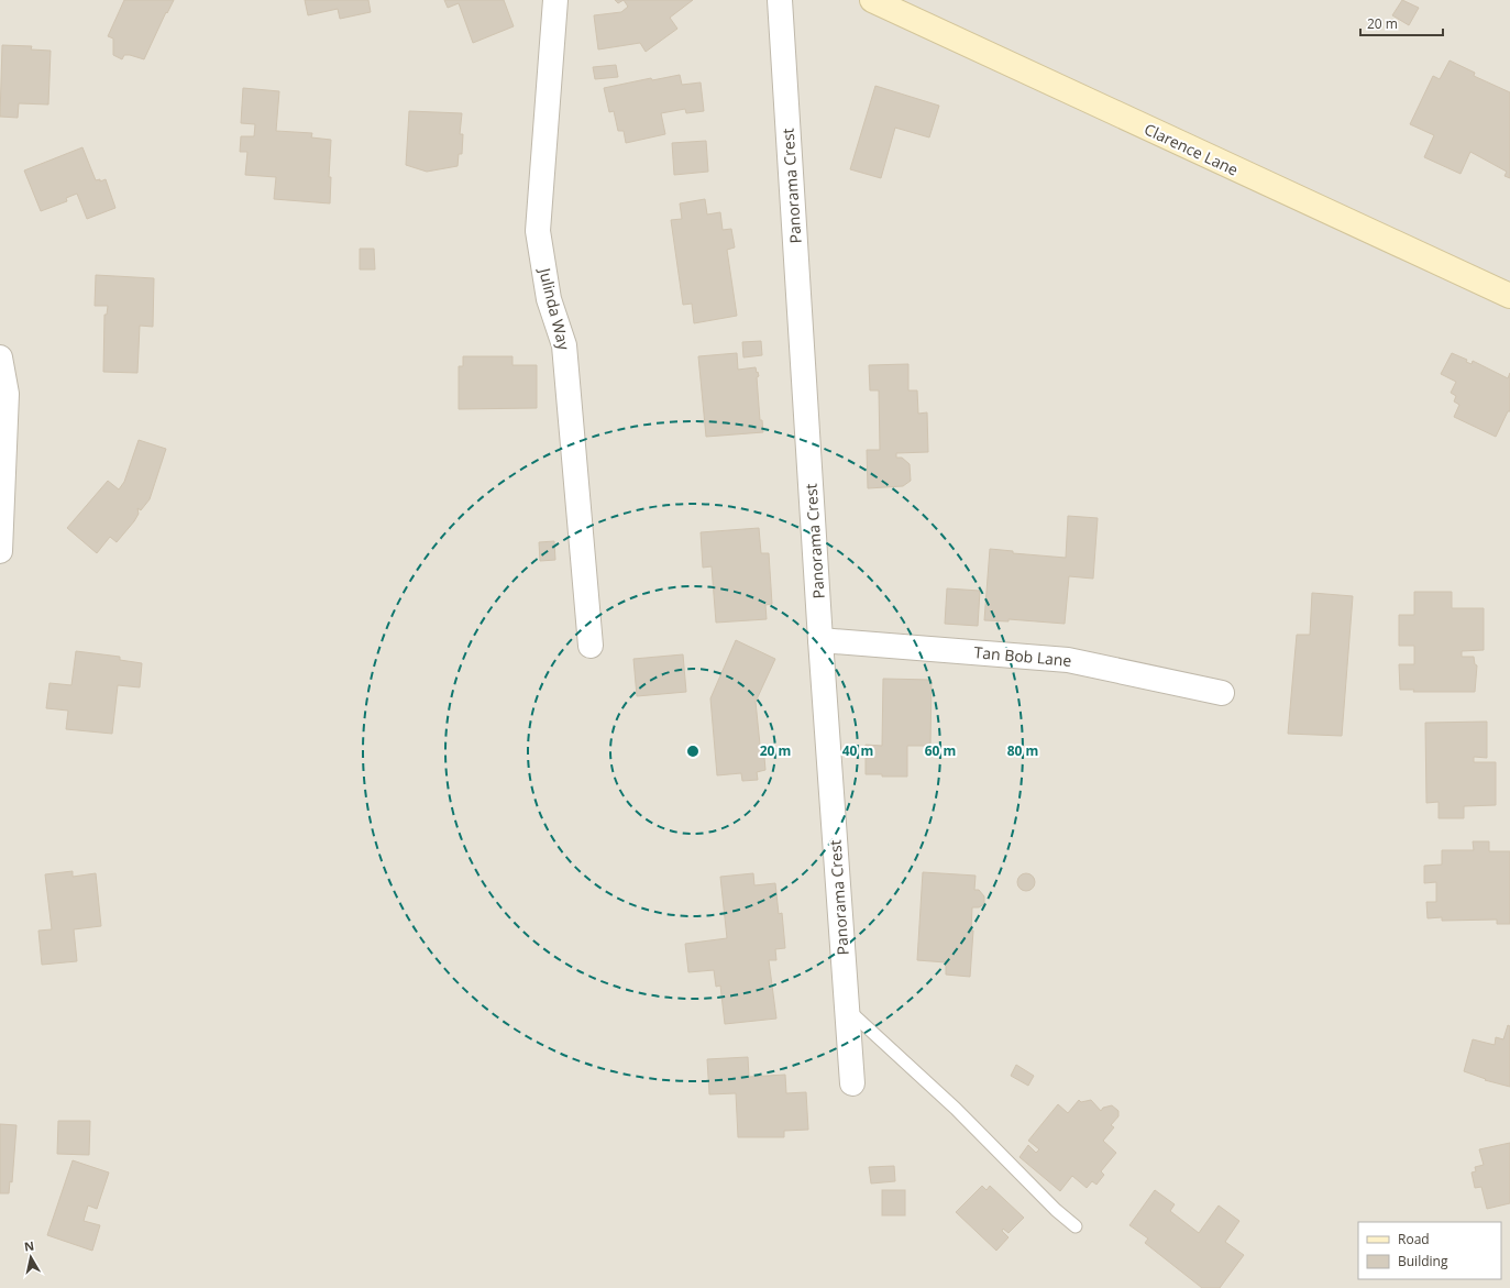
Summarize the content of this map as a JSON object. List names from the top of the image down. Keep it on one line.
{"streets":{"street":["Clarence Lane","Panorama Crest","Julinda Way","Tan Bob Lane"]},"crossings":[["Panorama Crest","Tan Bob Lane"]],"legend":["Road","Building"],"scale_bar":"20 m","north":"top","rings":["20 m","40 m","60 m","80 m"]}
